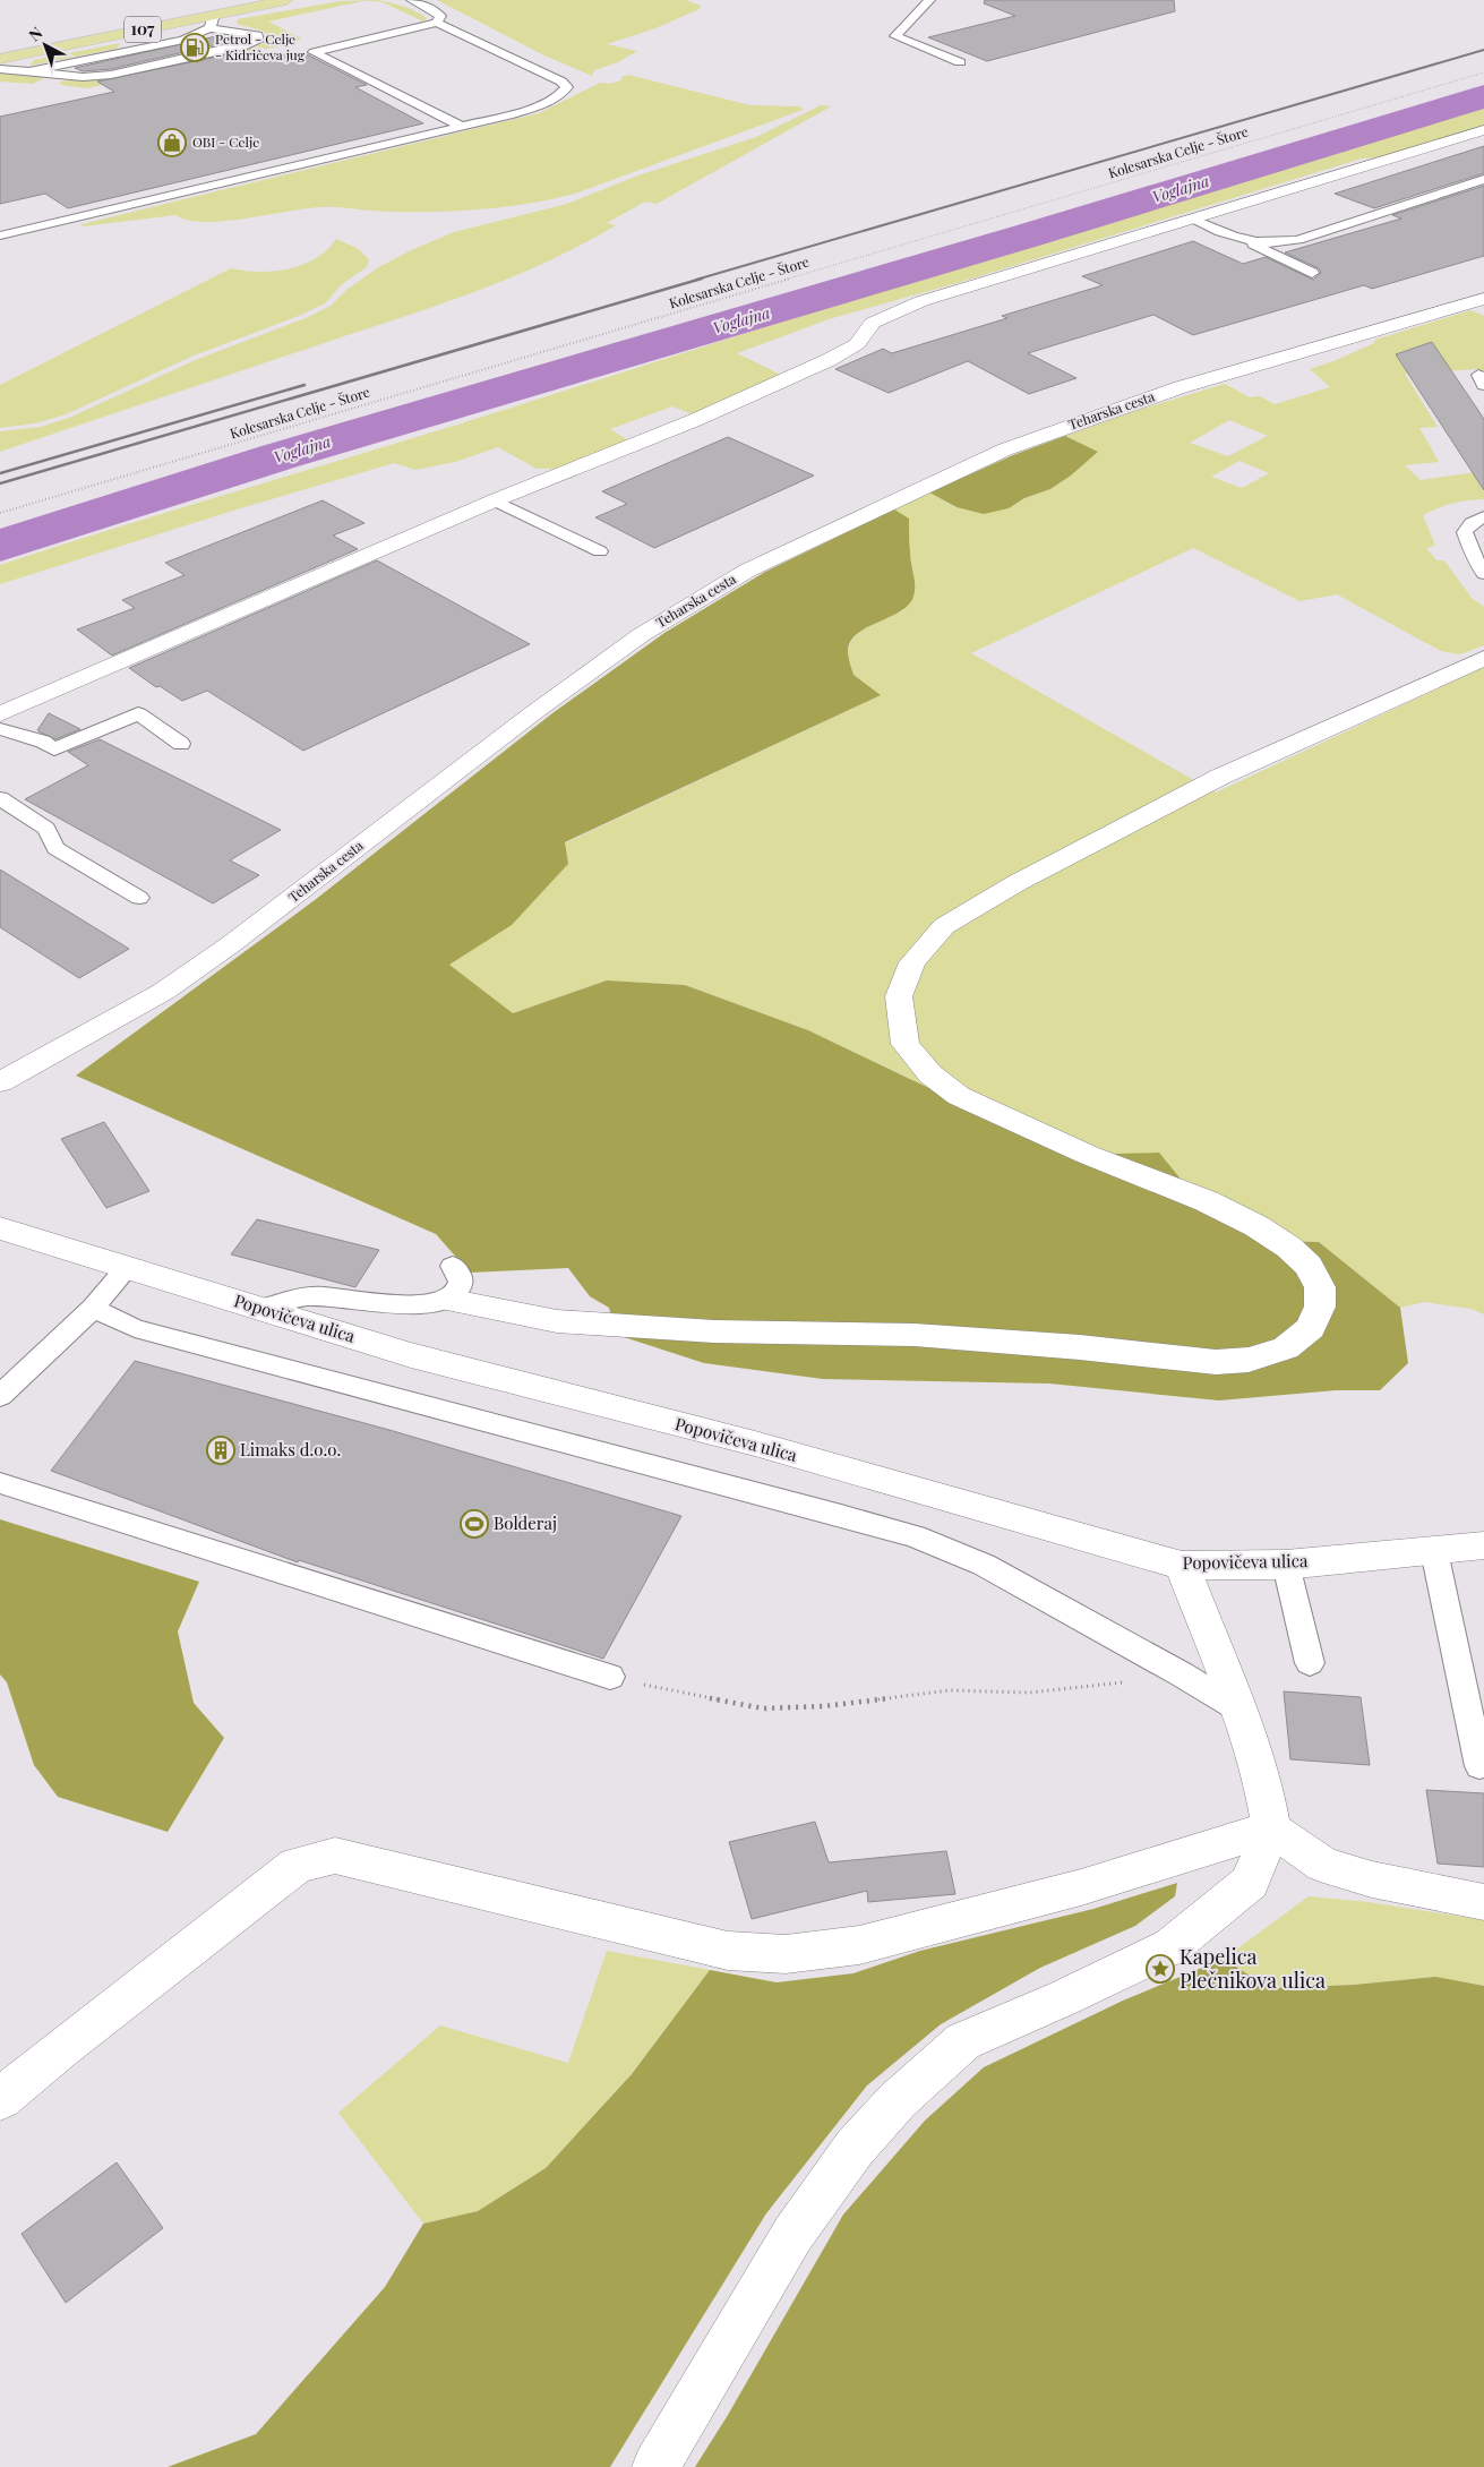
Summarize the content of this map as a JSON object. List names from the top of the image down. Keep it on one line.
{"streets":{"main road":["107"],"street":["Teharska cesta","Popovičeva ulica"],"path":["Kolesarska Celje - Štore"]},"water":["Voglajna"],"places":{"fuel station":["Petrol - Celje - Kidričeva jug"],"shop":["OBI - Celje"],"building":["Limaks d.o.o."],"sports":["Bolderaj"],"place":["Kapelica Plečnikova ulica"]},"north":"top left"}
